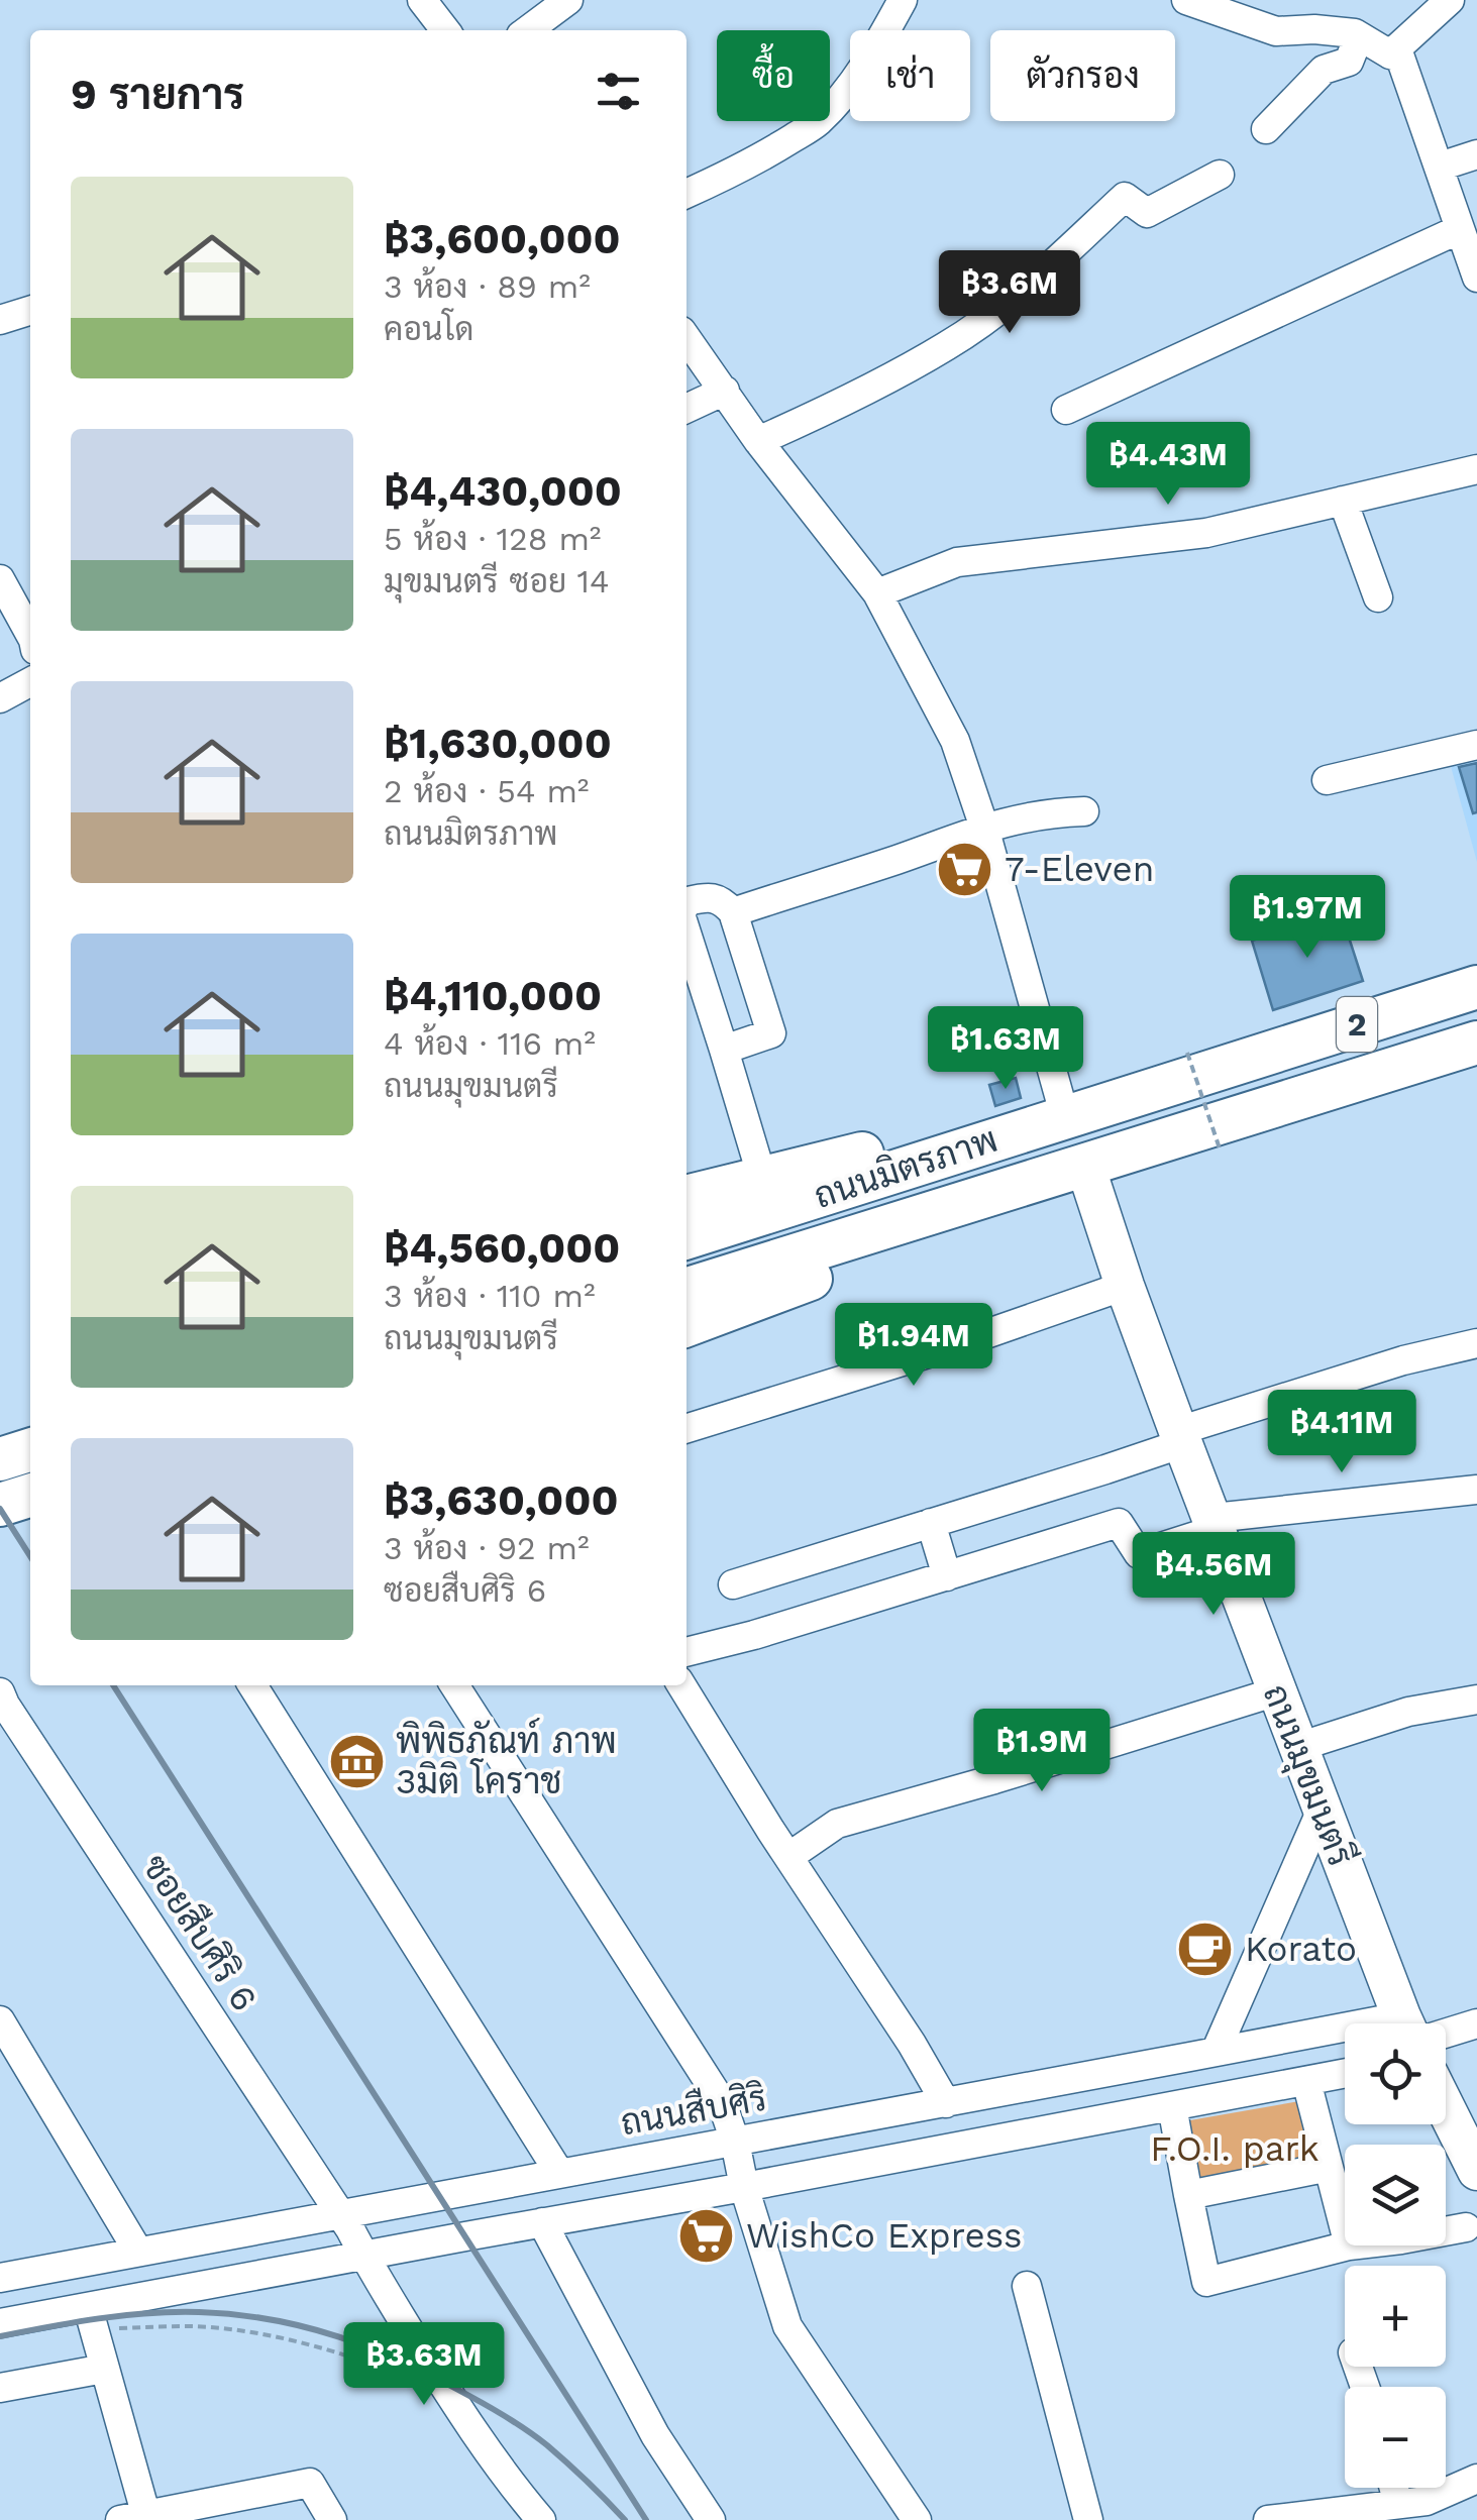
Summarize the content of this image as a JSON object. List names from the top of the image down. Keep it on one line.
{"streets":{"highway":["2","ถนนมิตรภาพ"],"main road":["ถนนมุขมนตรี"],"street":["ซอยสืบศิริ 6","ถนนสืบศิริ"]},"crossings":[["ถนนมิตรภาพ","ถนนมุขมนตรี"],["ซอยสืบศิริ 6","ถนนสืบศิริ"]],"parks":["F.O.I. park"],"places":{"supermarket":["7-Eleven","WishCo Express"],"museum":["พิพิธภัณท์ ภาพ 3มิติ โคราช"],"cafe":["Korato"]},"page":{"chip":["ซื้อ","เช่า","ตัวกรอง"],"heading":"9 รายการ","list":[{"name":"฿3,600,000","note":"3 ห้อง · 89 m² · คอนโด"},{"name":"฿4,430,000","note":"5 ห้อง · 128 m² · มุขมนตรี ซอย 14"},{"name":"฿1,630,000","note":"2 ห้อง · 54 m² · ถนนมิตรภาพ"},{"name":"฿4,110,000","note":"4 ห้อง · 116 m² · ถนนมุขมนตรี"},{"name":"฿4,560,000","note":"3 ห้อง · 110 m² · ถนนมุขมนตรี"},{"name":"฿3,630,000","note":"3 ห้อง · 92 m² · ซอยสืบศิริ 6"}],"price":["฿3.6M","฿4.43M","฿1.97M","฿1.63M","฿1.94M","฿4.11M","฿4.56M","฿1.9M","฿3.63M"],"map_buttons":["+","−"]}}
